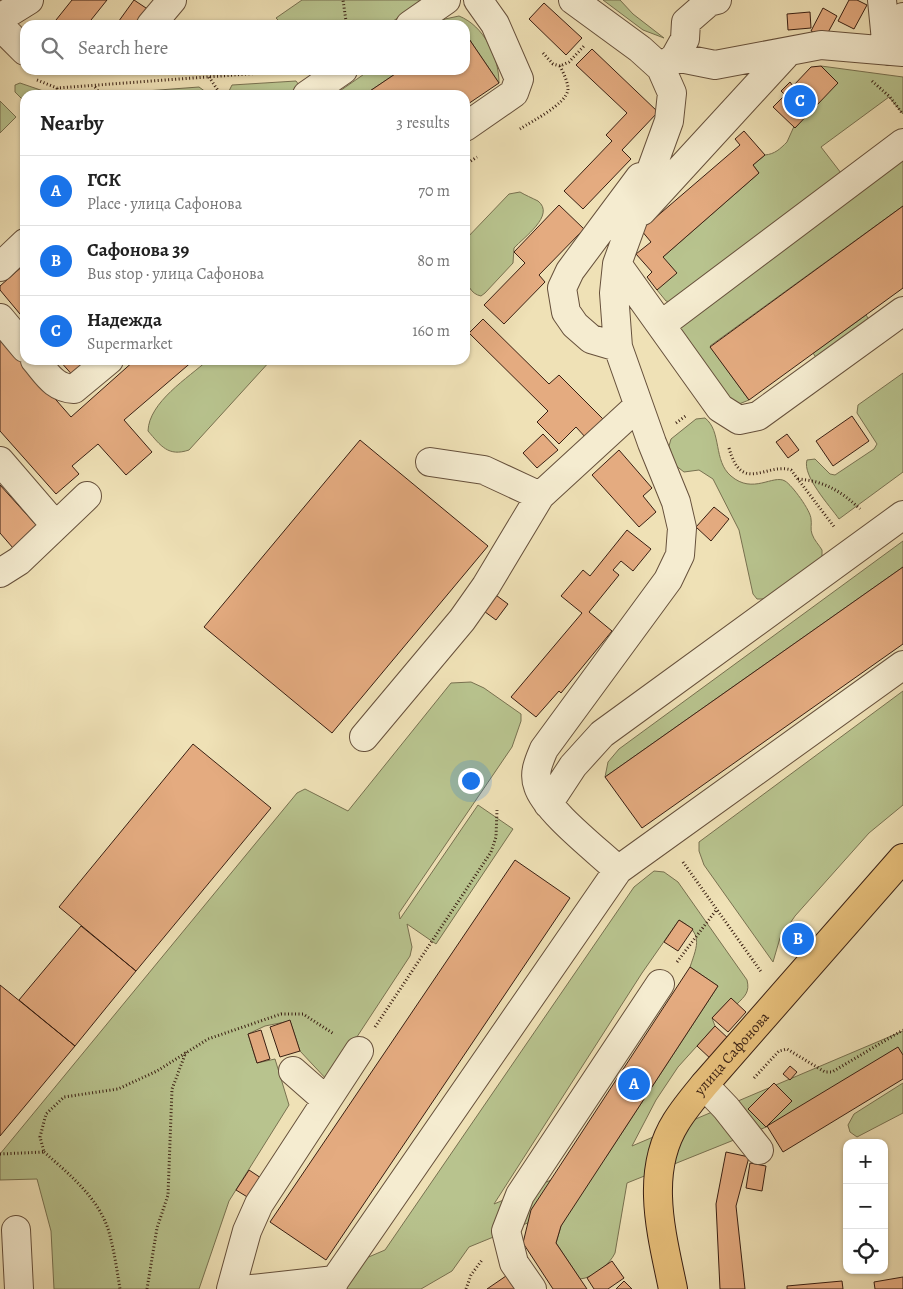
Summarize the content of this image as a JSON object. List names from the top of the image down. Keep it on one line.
{"streets":{"main road":["улица Сафонова"]},"page":{"search":"Search here","pins":["C","B","A"],"heading":["Nearby","3 results"],"list":[{"mark":"A","name":"ГСК","note":"Place · улица Сафонова","value":"70 m"},{"mark":"B","name":"Сафонова 39","note":"Bus stop · улица Сафонова","value":"80 m"},{"mark":"C","name":"Надежда","note":"Supermarket","value":"160 m"}],"map_buttons":["+","−"]}}
